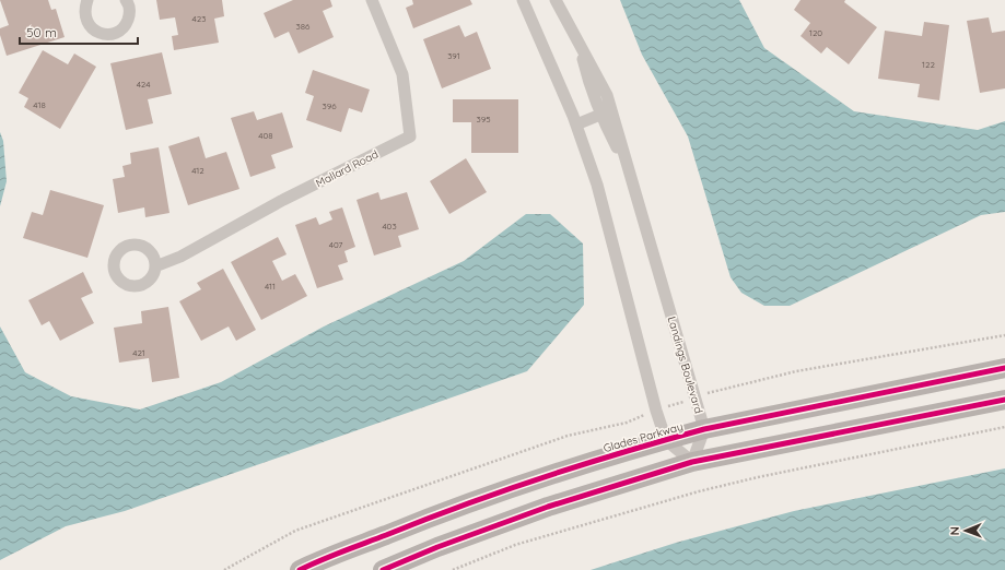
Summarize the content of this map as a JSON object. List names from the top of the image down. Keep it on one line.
{"streets":{"main road":["Glades Parkway"],"street":["Mallard Road","Landings Boulevard"]},"crossings":[["Landings Boulevard","Glades Parkway"]],"house_numbers":["423","386","120","391","122","424","418","396","395","408","412","403","407","411","421"],"scale_bar":"50 m","north":"left"}
